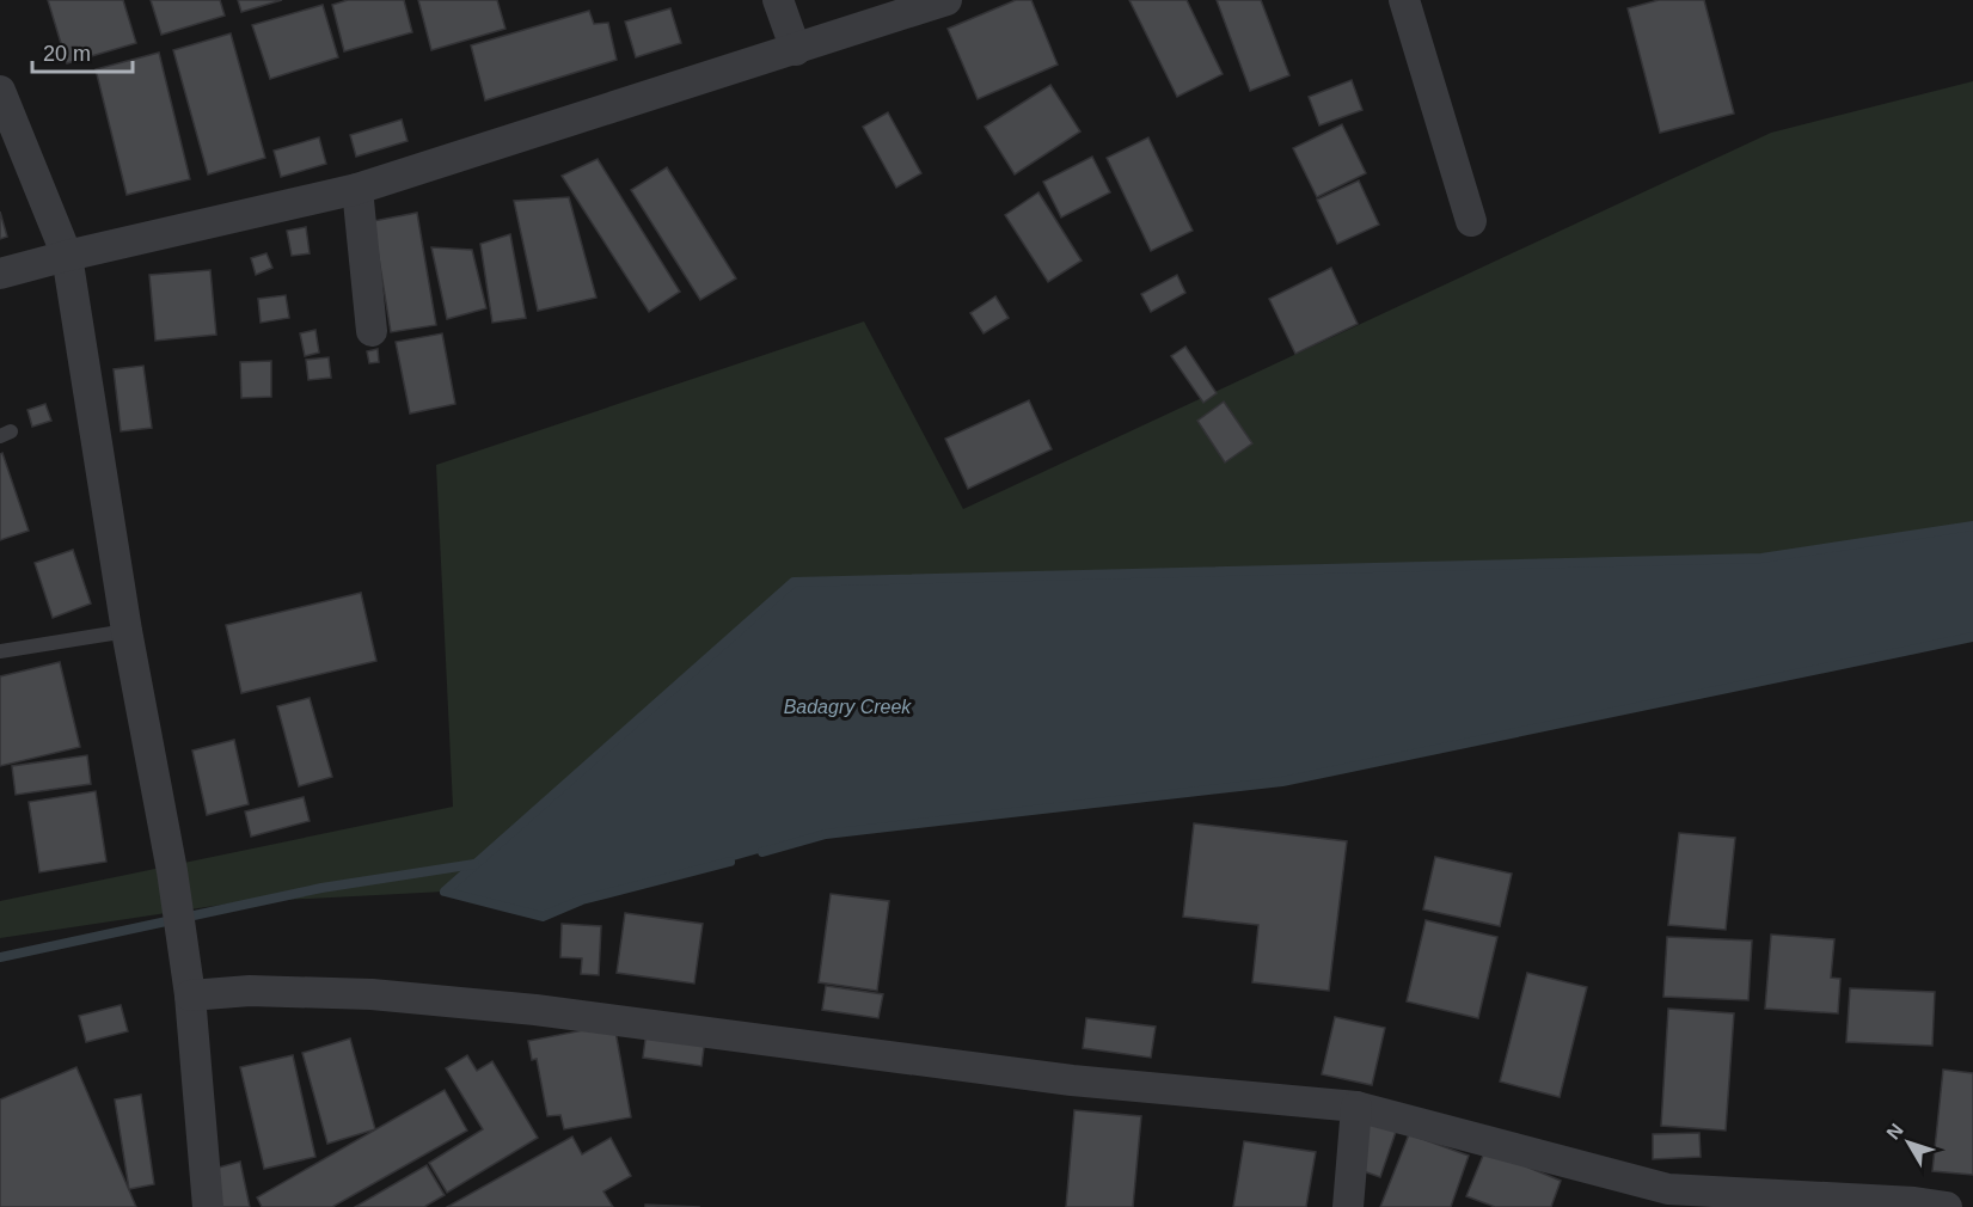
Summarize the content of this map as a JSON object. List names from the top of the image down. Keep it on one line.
{"water":["Badagry Creek"],"scale_bar":"20 m","north":"top left"}
